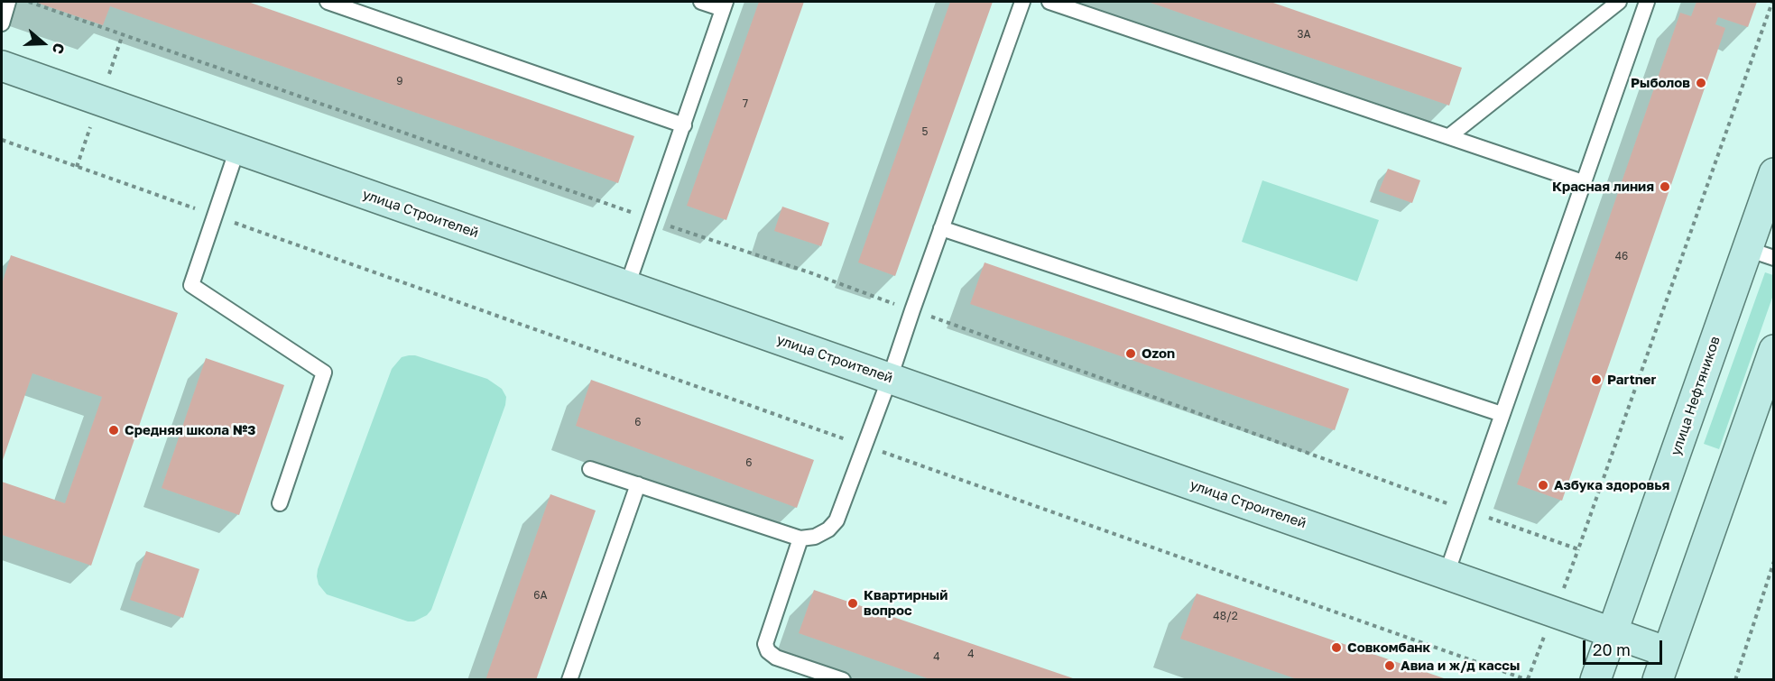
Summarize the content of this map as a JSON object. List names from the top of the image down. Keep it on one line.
{"streets":{"main road":["улица Строителей","улица Нефтяников"]},"crossings":[["улица Строителей","улица Нефтяников"]],"places":["Рыболов","Красная линия","Ozon","Partner","Средняя школа №3","Азбука здоровья","Квартирный вопрос","Совкомбанк","Авиа и ж/д кассы"],"house_numbers":["3А","9","7","5","46","6","6","6А","48/2","4","4"],"scale_bar":"20 m","north":"right"}
